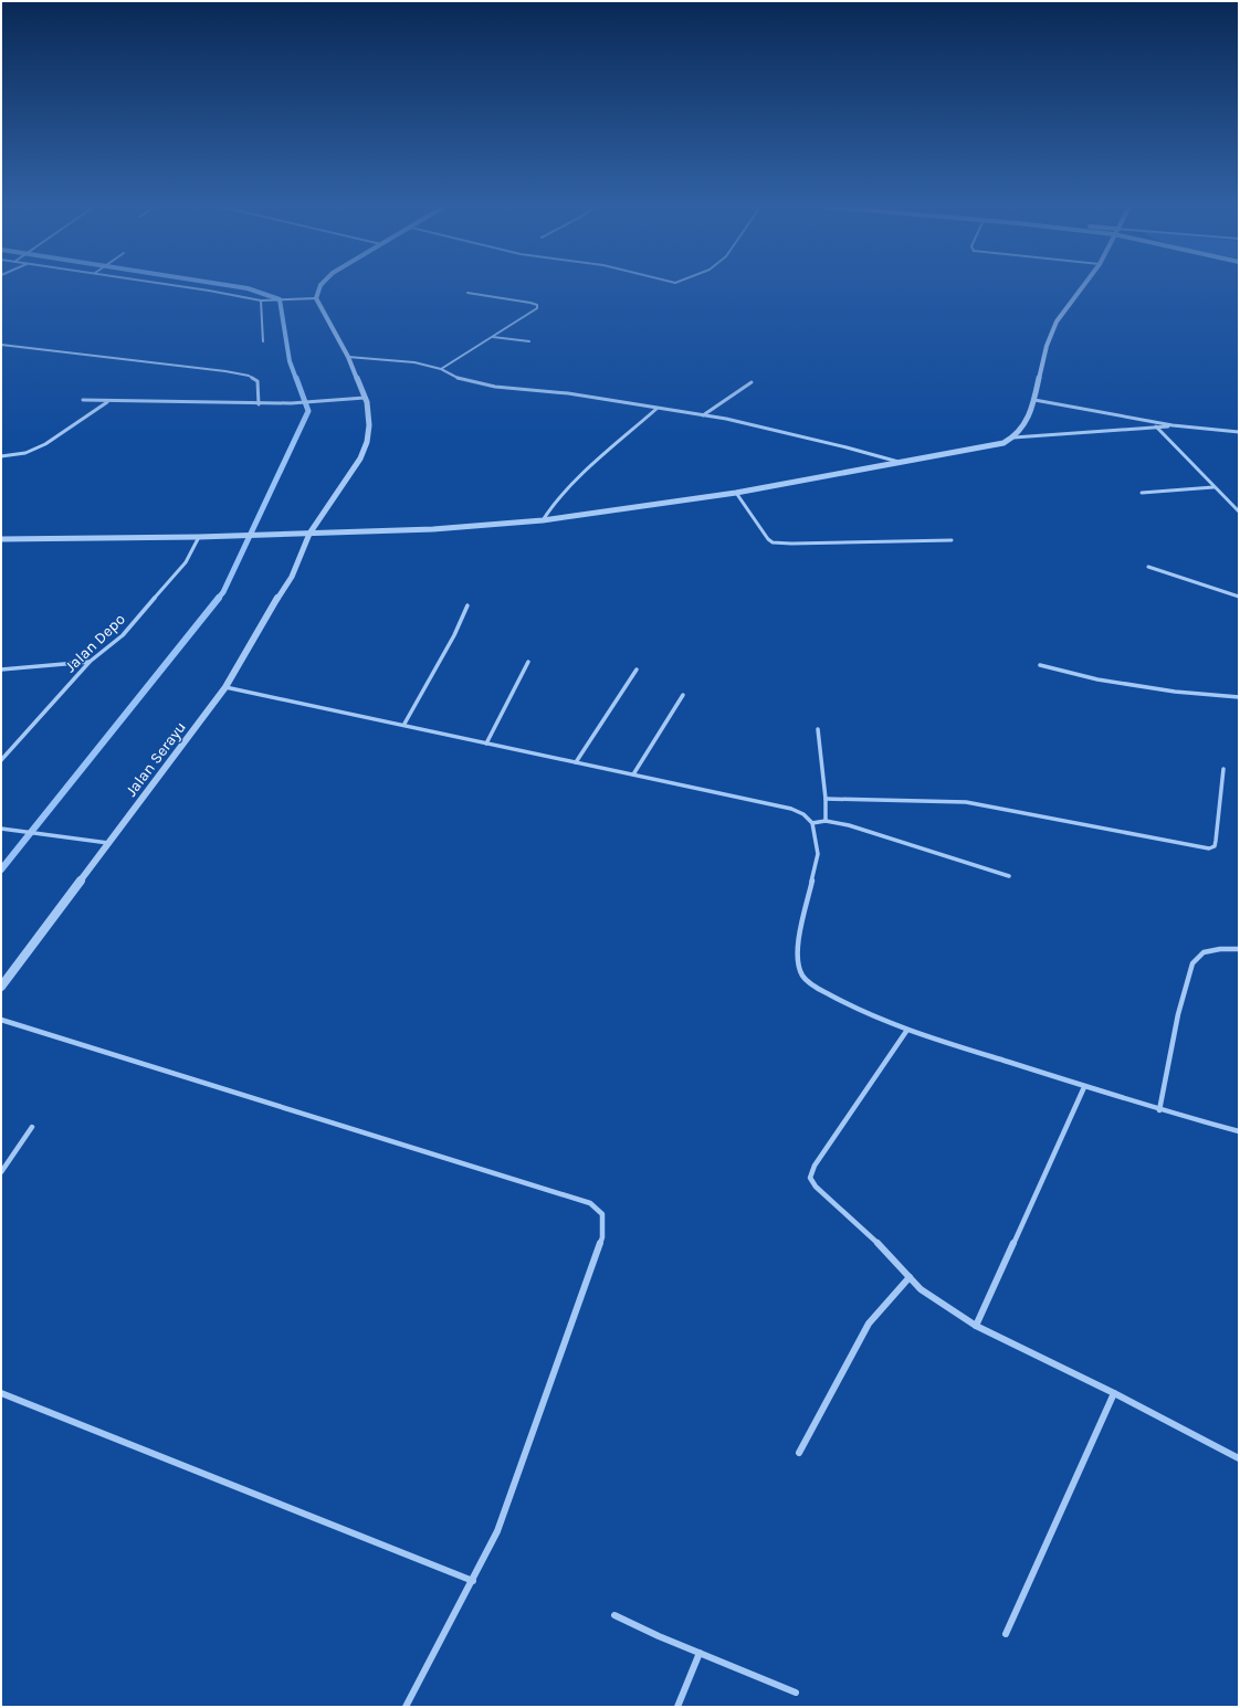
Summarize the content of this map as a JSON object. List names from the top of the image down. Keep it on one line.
{"streets":{"street":["Jalan Depo","Jalan Serayu"]}}
